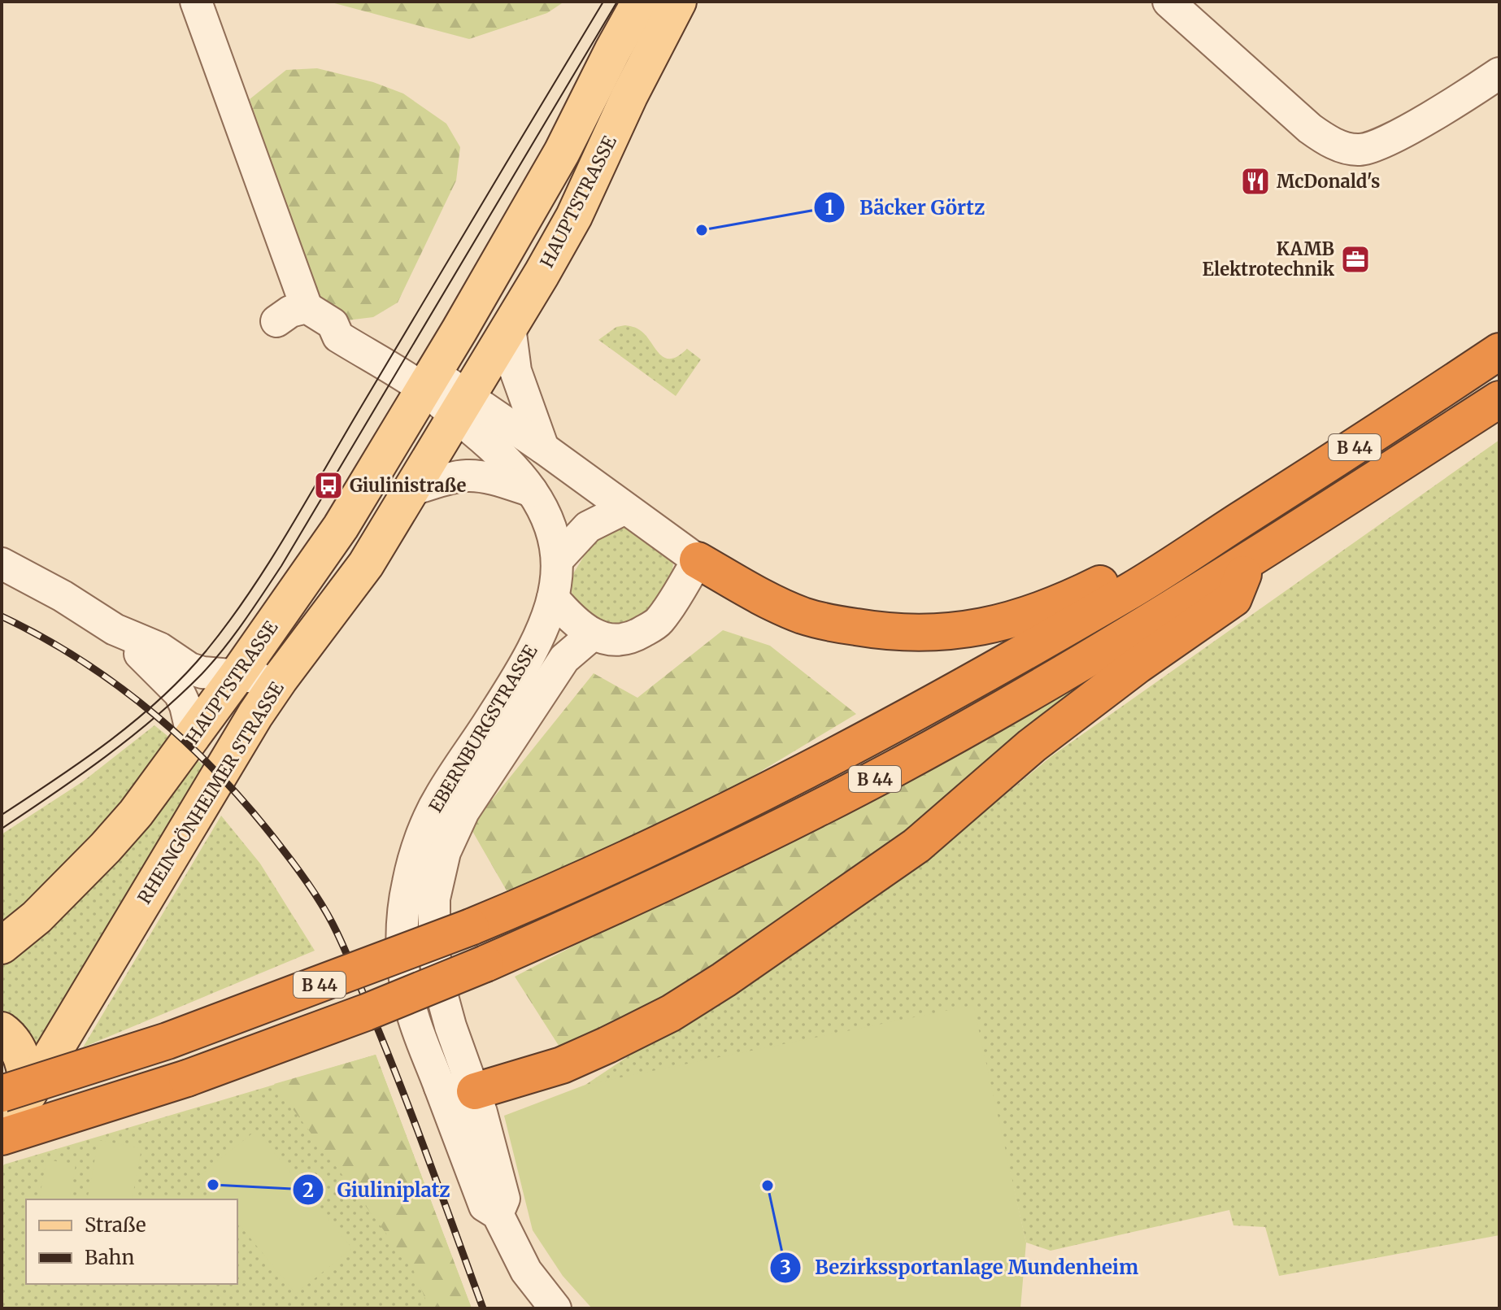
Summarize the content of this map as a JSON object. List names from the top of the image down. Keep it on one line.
{"streets":{"highway":["B 44"],"main road":["HAUPTSTRASSE","RHEINGÖNHEIMER STRASSE"],"street":["EBERNBURGSTRASSE"]},"crossings":[["HAUPTSTRASSE","EBERNBURGSTRASSE"],["HAUPTSTRASSE","RHEINGÖNHEIMER STRASSE"],["B 44","RHEINGÖNHEIMER STRASSE"],["EBERNBURGSTRASSE","RHEINGÖNHEIMER STRASSE"]],"places":{"restaurant":["McDonald's"],"other":["Bäcker Görtz","Giuliniplatz","Bezirkssportanlage Mundenheim"],"office":["KAMB Elektrotechnik"],"bus stop":["Giulinistraße"]},"legend":["Straße","Bahn"]}
